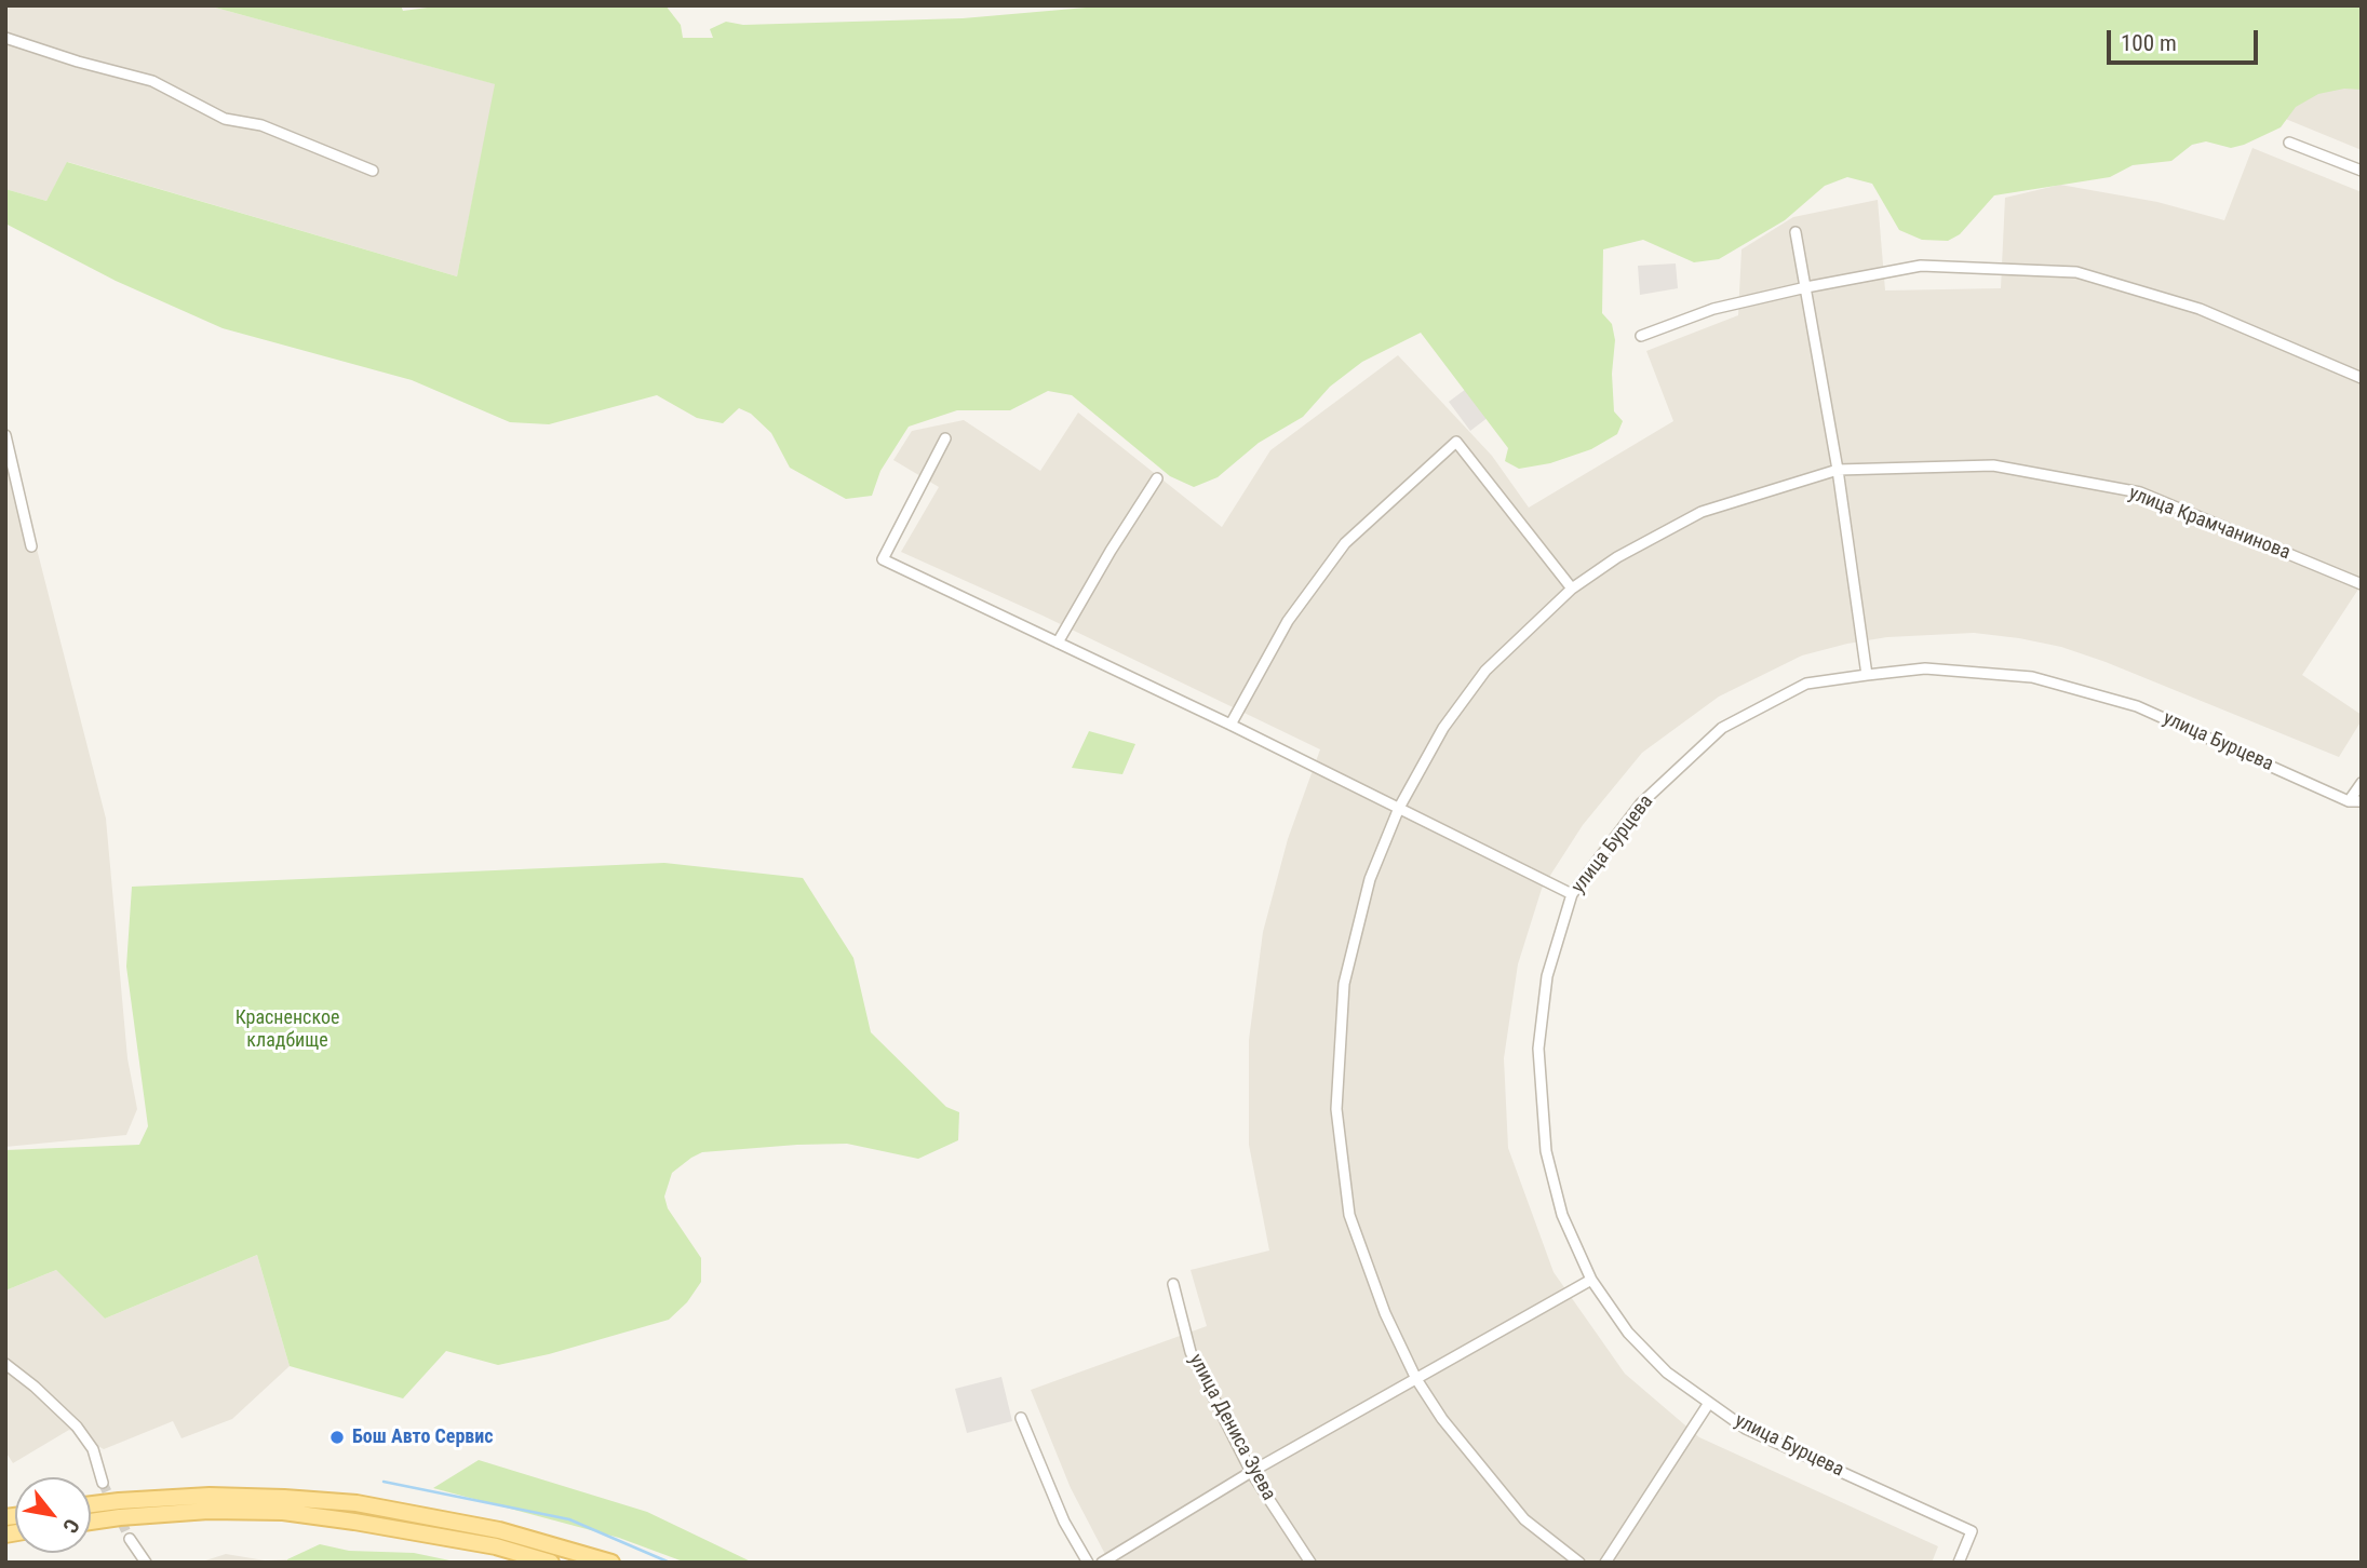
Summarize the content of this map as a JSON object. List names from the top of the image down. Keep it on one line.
{"streets":{"street":["улица Крамчанинова","улица Бурцева","улица Дениса Зуева"]},"parks":["Красненское кладбище"],"places":["Бош Авто Сервис"],"scale_bar":"100 m","north":"bottom right"}
